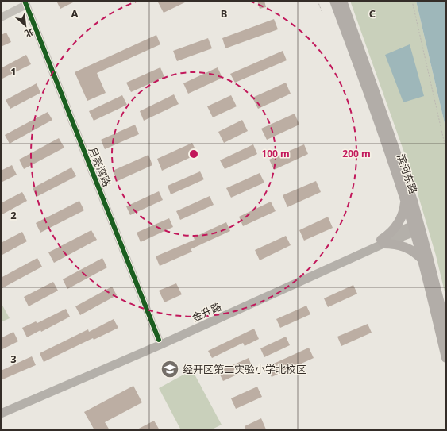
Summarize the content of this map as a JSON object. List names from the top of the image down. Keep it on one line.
{"streets":{"main road":["滨河东路","金升路"],"street":["月亮湾路"]},"crossings":[["月亮湾路","金升路"],["滨河东路","金升路"]],"places":{"school or university":["经开区第二实验小学北校区"]},"north":"bottom right","grid":{"columns":["A","B","C"],"rows":["1","2","3"]},"rings":["100 m","200 m"]}
